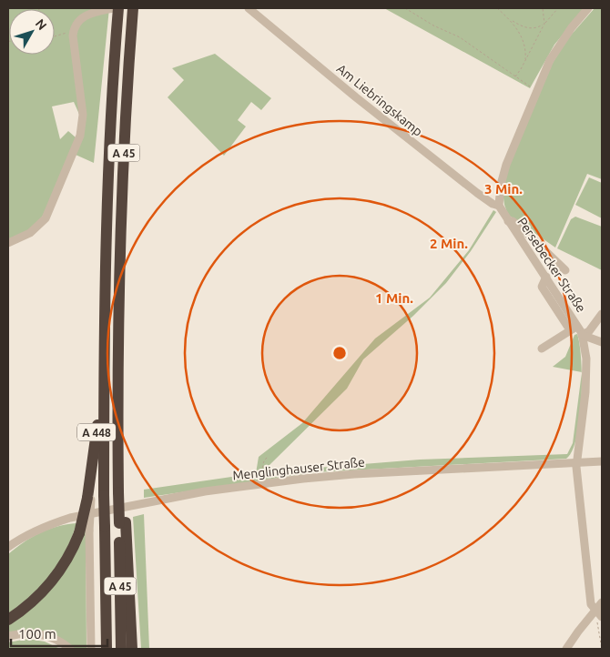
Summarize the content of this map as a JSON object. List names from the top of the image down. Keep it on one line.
{"streets":{"highway":["A 45","A 448"],"street":["Am Liebringskamp","Persebecker Straße","Menglinghauser Straße"]},"crossings":[["Am Liebringskamp","Persebecker Straße"],["A 45","A 448"],["Persebecker Straße","Menglinghauser Straße"]],"scale_bar":"100 m","north":"top right","rings":["3 Min.","2 Min.","1 Min."]}
